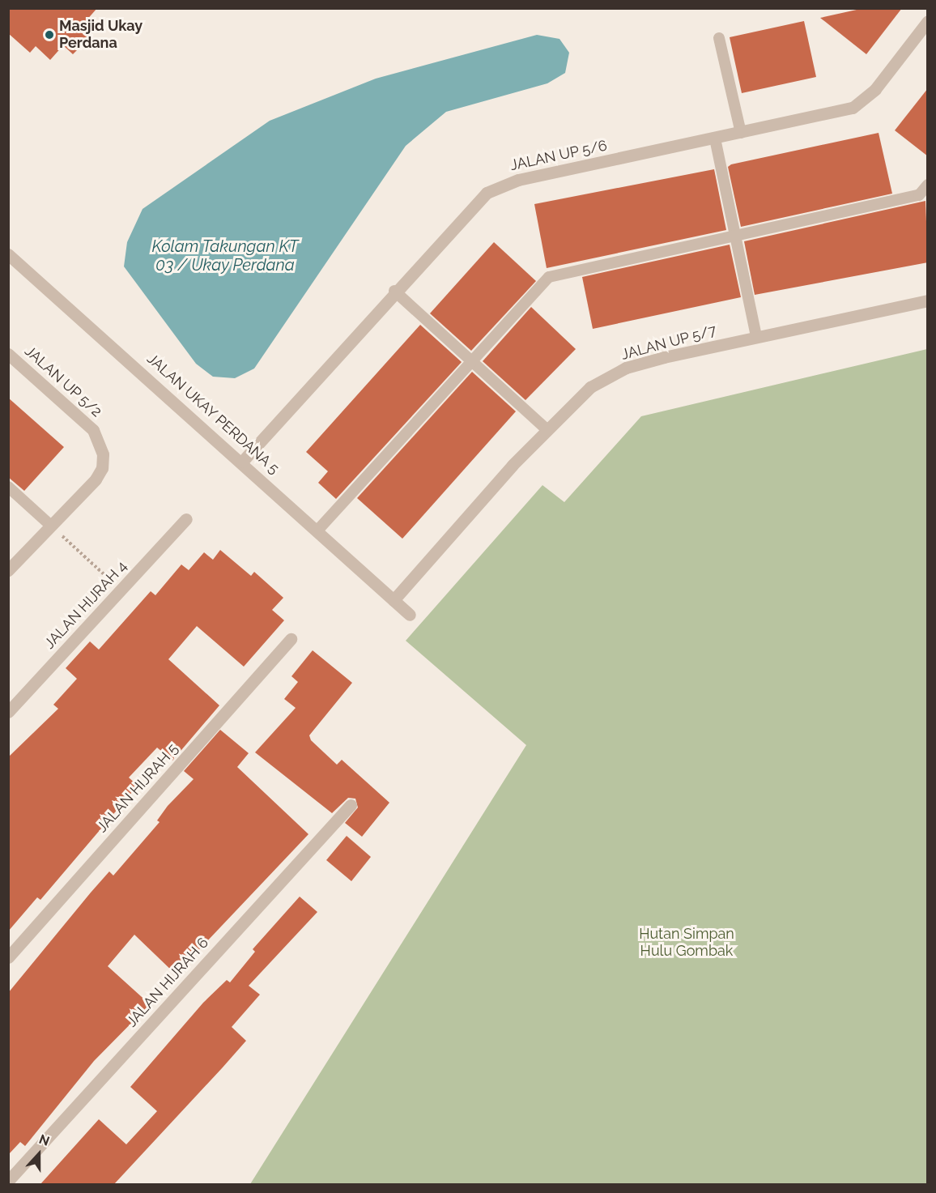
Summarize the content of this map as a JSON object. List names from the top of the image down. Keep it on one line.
{"streets":{"street":["JALAN UP 5/6","JALAN UP 5/7","JALAN UP 5/2","JALAN UKAY PERDANA 5","JALAN HIJRAH 4","JALAN HIJRAH 5","JALAN HIJRAH 6"]},"crossings":[["JALAN UP 5/6","JALAN UKAY PERDANA 5"],["JALAN UP 5/7","JALAN UKAY PERDANA 5"]],"water":["Kolam Takungan KT 03 / Ukay Perdana"],"parks":["Hutan Simpan Hulu Gombak"],"places":["Masjid Ukay Perdana"],"north":"top"}
